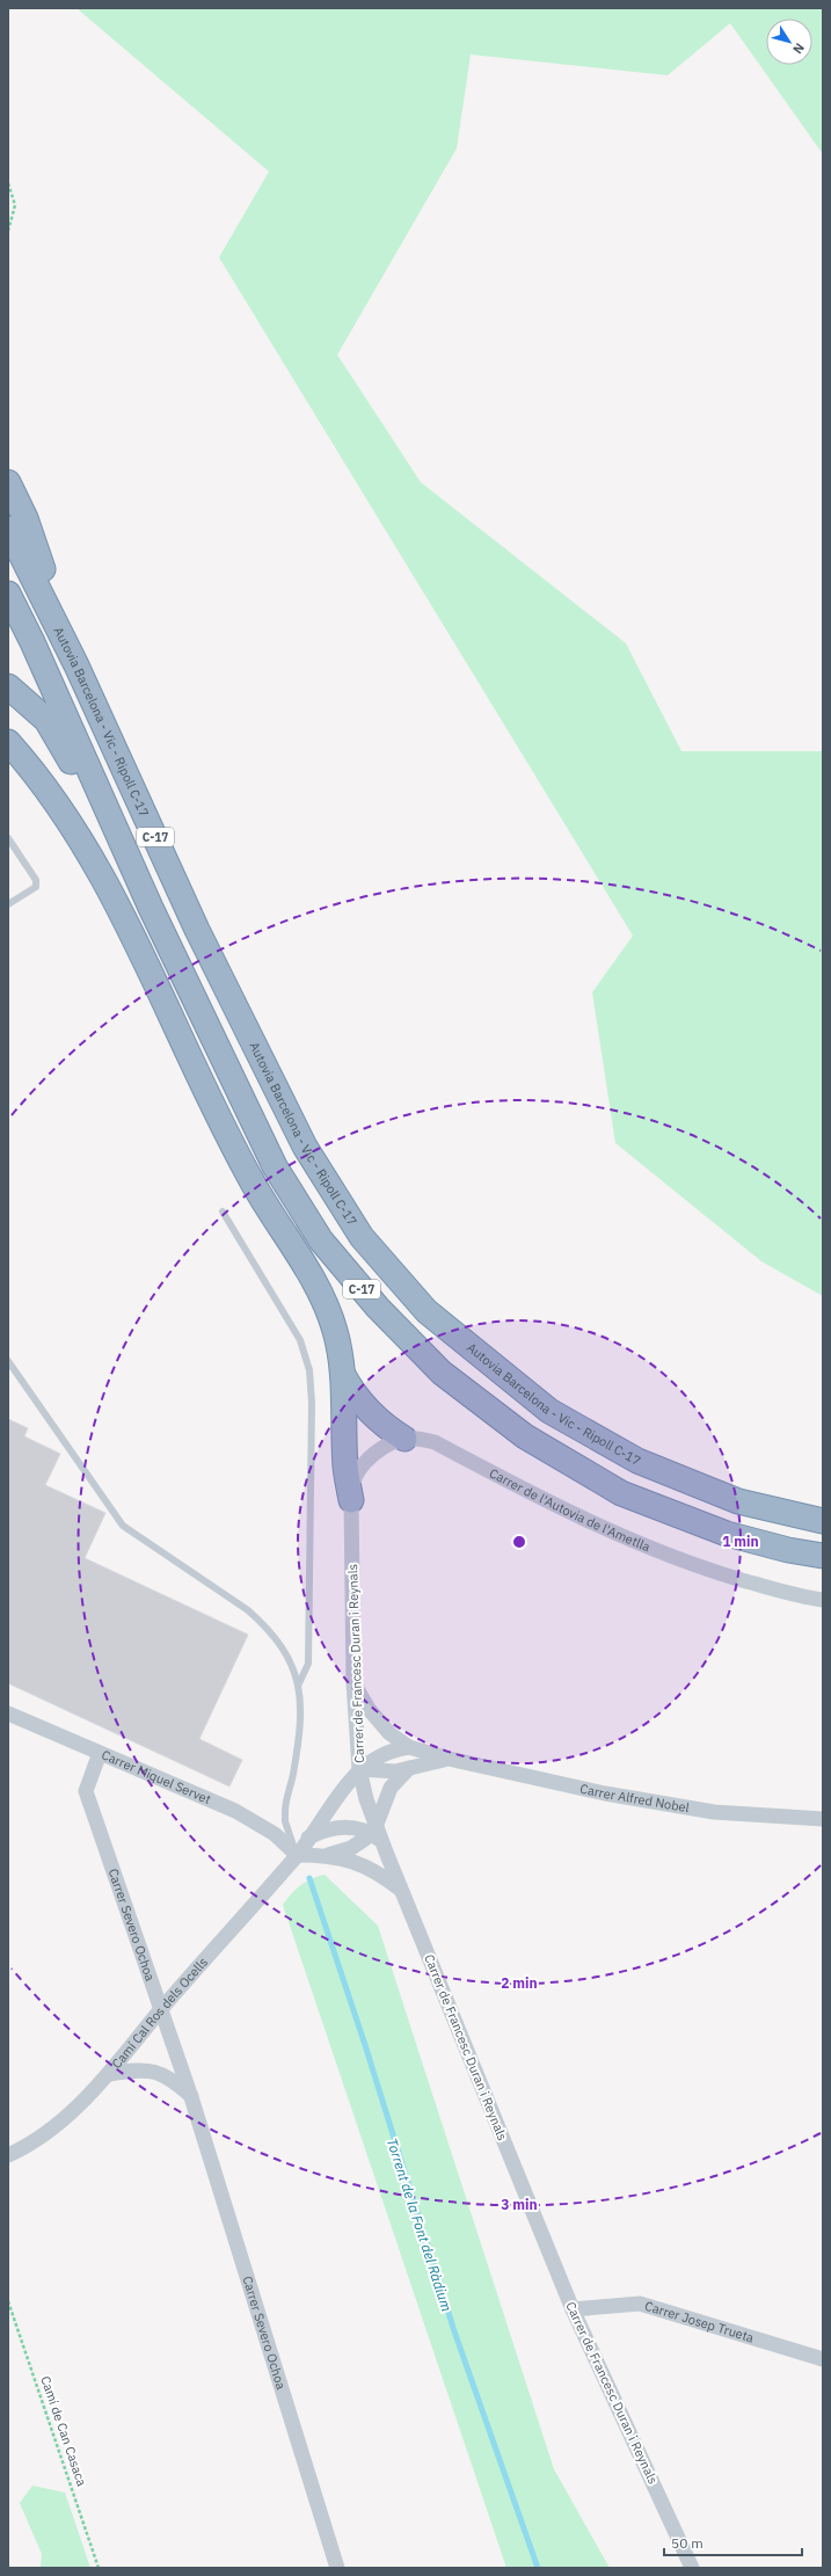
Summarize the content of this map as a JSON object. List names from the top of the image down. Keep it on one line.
{"streets":{"highway":["Autovia Barcelona - Vic - Ripoll C-17","C-17"],"street":["Carrer de l'Autovia de l'Ametlla","Carrer de Francesc Duran i Reynals","Carrer Miquel Servet","Carrer Alfred Nobel","Carrer Severo Ochoa","Camí Cal Ros dels Ocells","Carrer Josep Trueta"],"path":["Camí de Can Casaca"]},"crossings":[["Carrer de Francesc Duran i Reynals","Carrer Alfred Nobel"],["Carrer de Francesc Duran i Reynals","Camí Cal Ros dels Ocells"],["Carrer de Francesc Duran i Reynals","Carrer Josep Trueta"],["Carrer Miquel Servet","Carrer Severo Ochoa"],["Carrer Miquel Servet","Camí Cal Ros dels Ocells"],["Carrer Alfred Nobel","Camí Cal Ros dels Ocells"],["Carrer Severo Ochoa","Camí Cal Ros dels Ocells"]],"water":["Torrent de la Font del Ràdium"],"scale_bar":"50 m","north":"bottom right","rings":["1 min","2 min","3 min"]}
